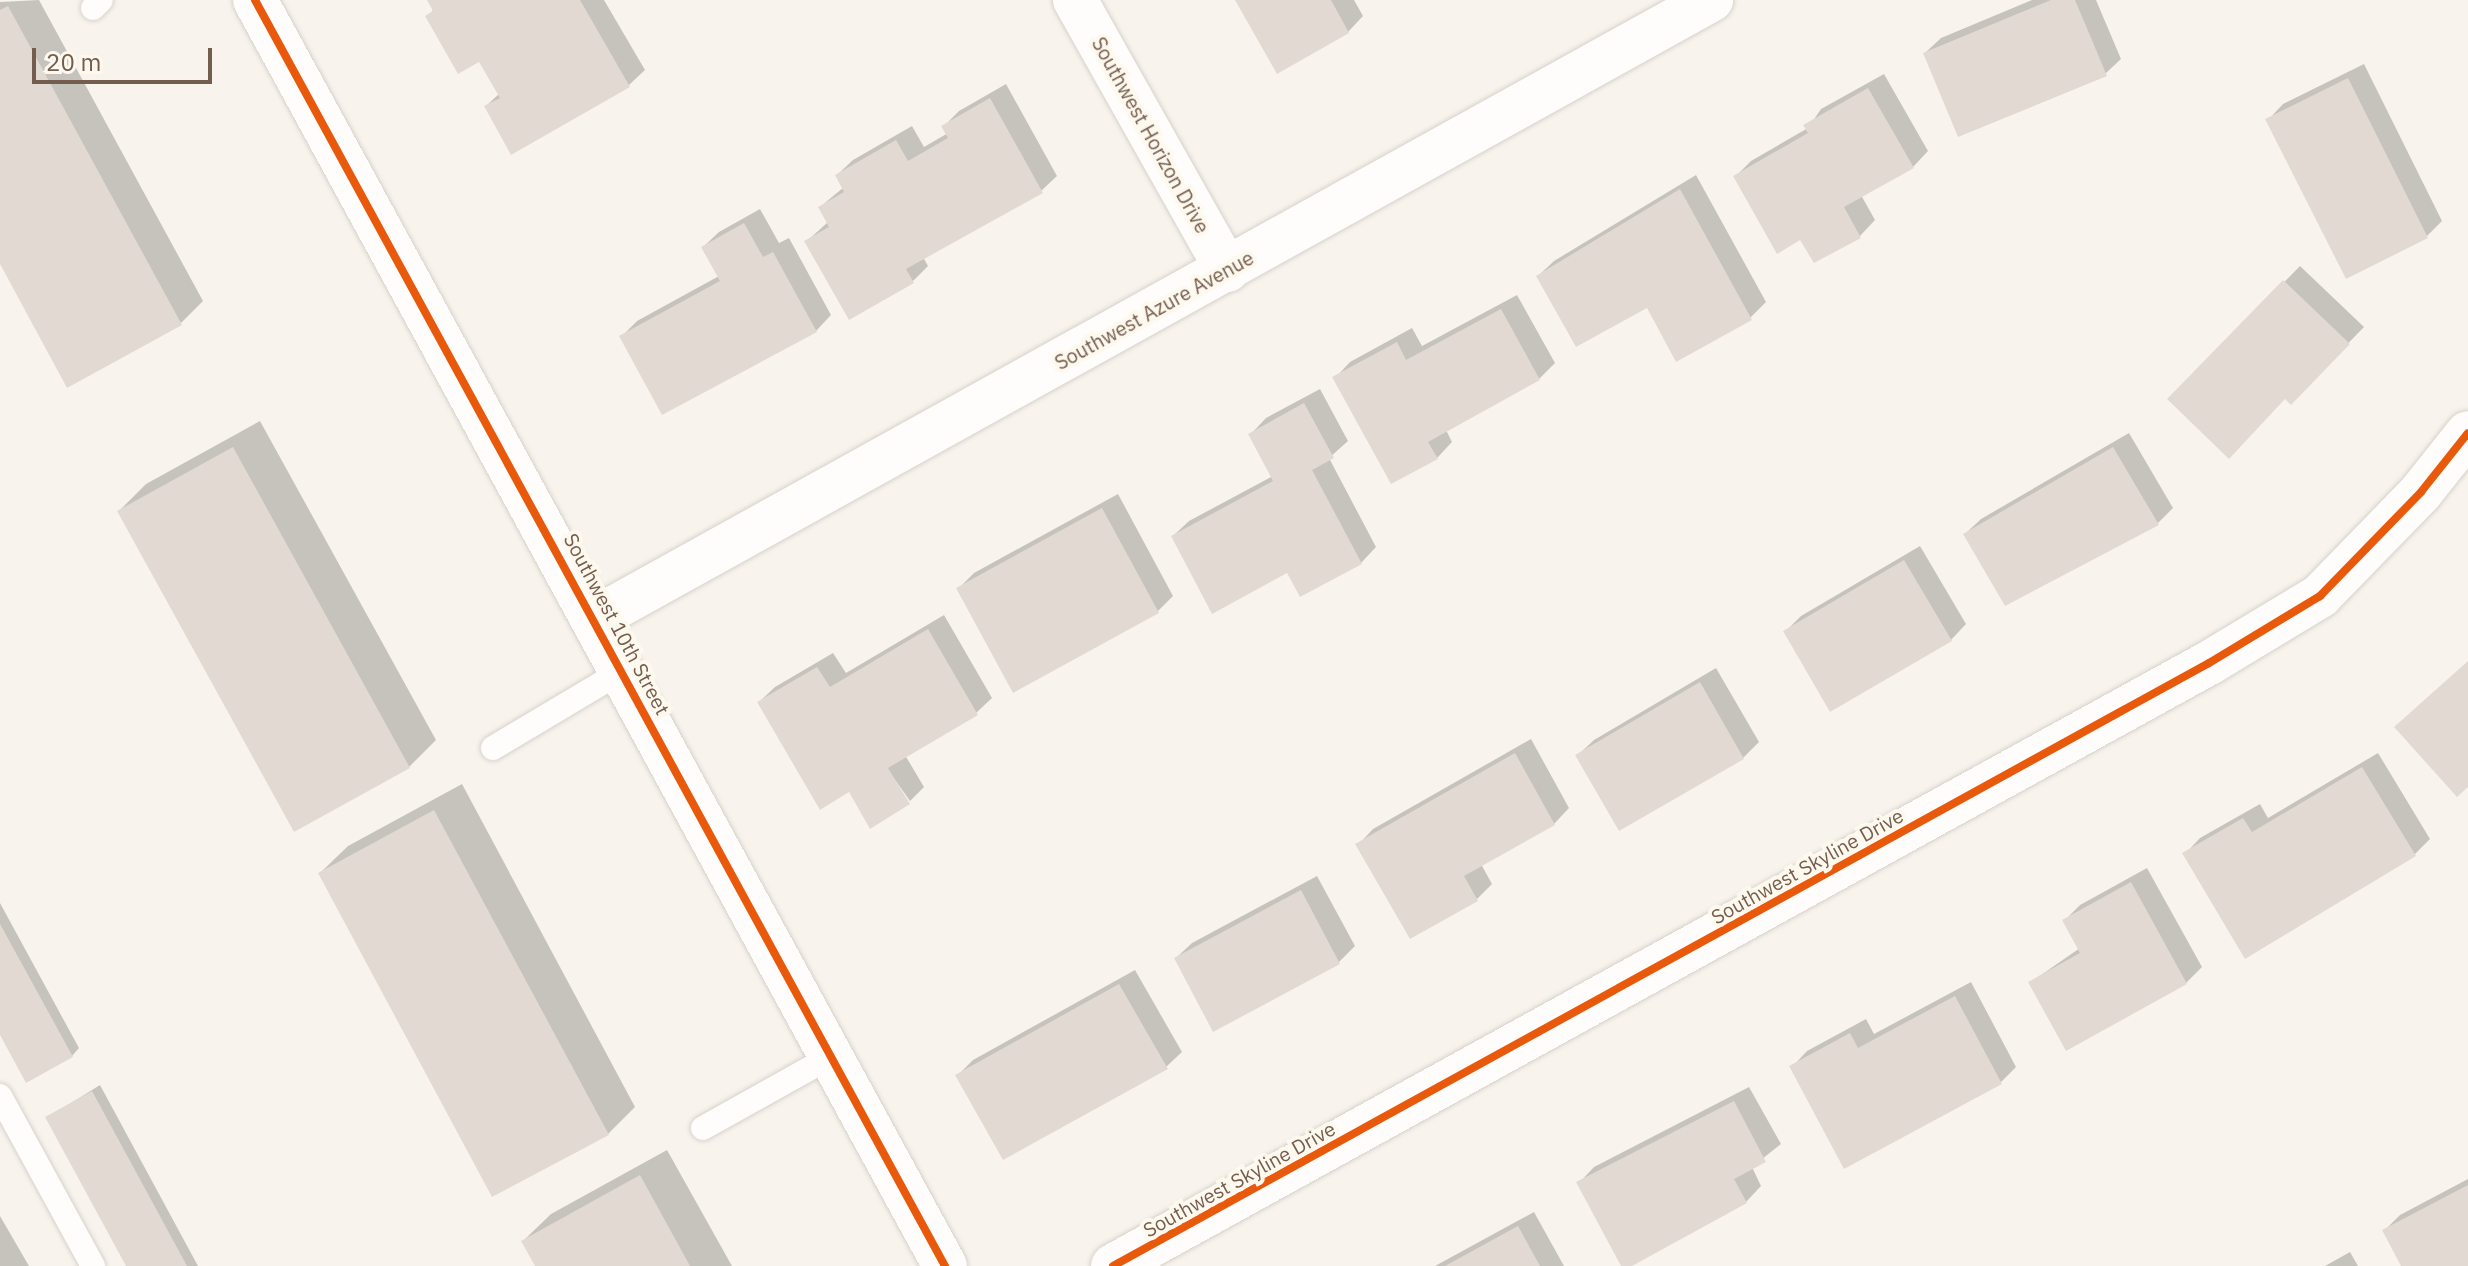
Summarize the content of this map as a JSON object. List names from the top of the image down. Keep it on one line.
{"streets":{"street":["Southwest Horizon Drive","Southwest Azure Avenue","Southwest 10th Street","Southwest Skyline Drive"]},"crossings":[["Southwest Horizon Drive","Southwest Azure Avenue"],["Southwest Azure Avenue","Southwest 10th Street"]],"scale_bar":"20 m"}
